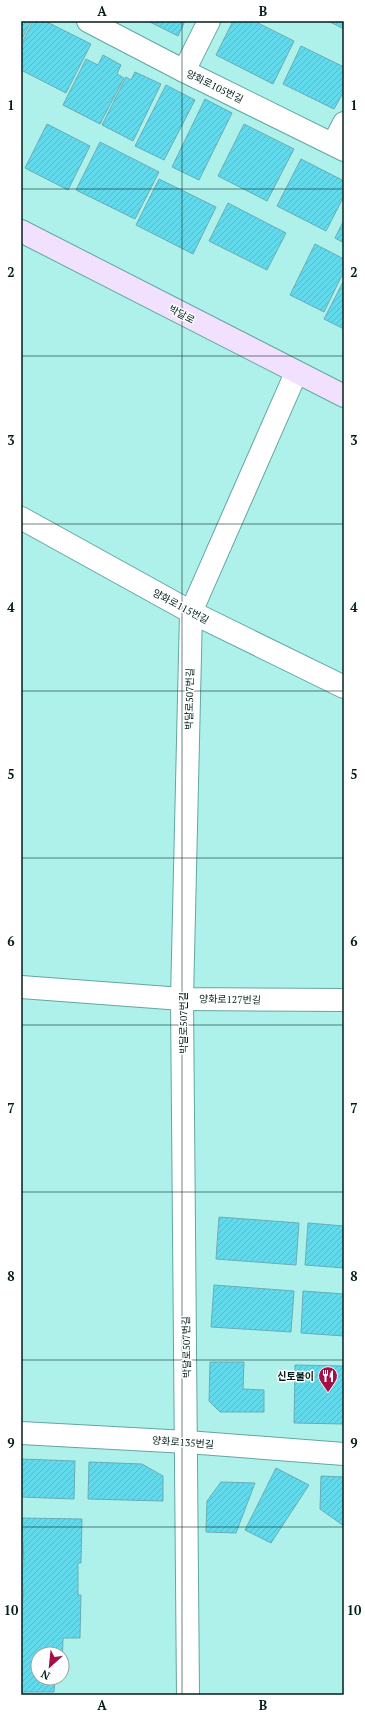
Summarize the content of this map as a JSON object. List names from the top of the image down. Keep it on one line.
{"streets":{"street":["양화로105번길","박달로","양화로115번길","박달로507번길","양화로127번길","양화로135번길"]},"crossings":[["박달로","박달로507번길"],["양화로115번길","박달로507번길"],["박달로507번길","양화로127번길"],["박달로507번길","양화로135번길"]],"places":{"restaurant":["신토불이"]},"north":"bottom left","grid":{"columns":["A","B"],"rows":["1","2","3","4","5","6","7","8","9","10"]}}
